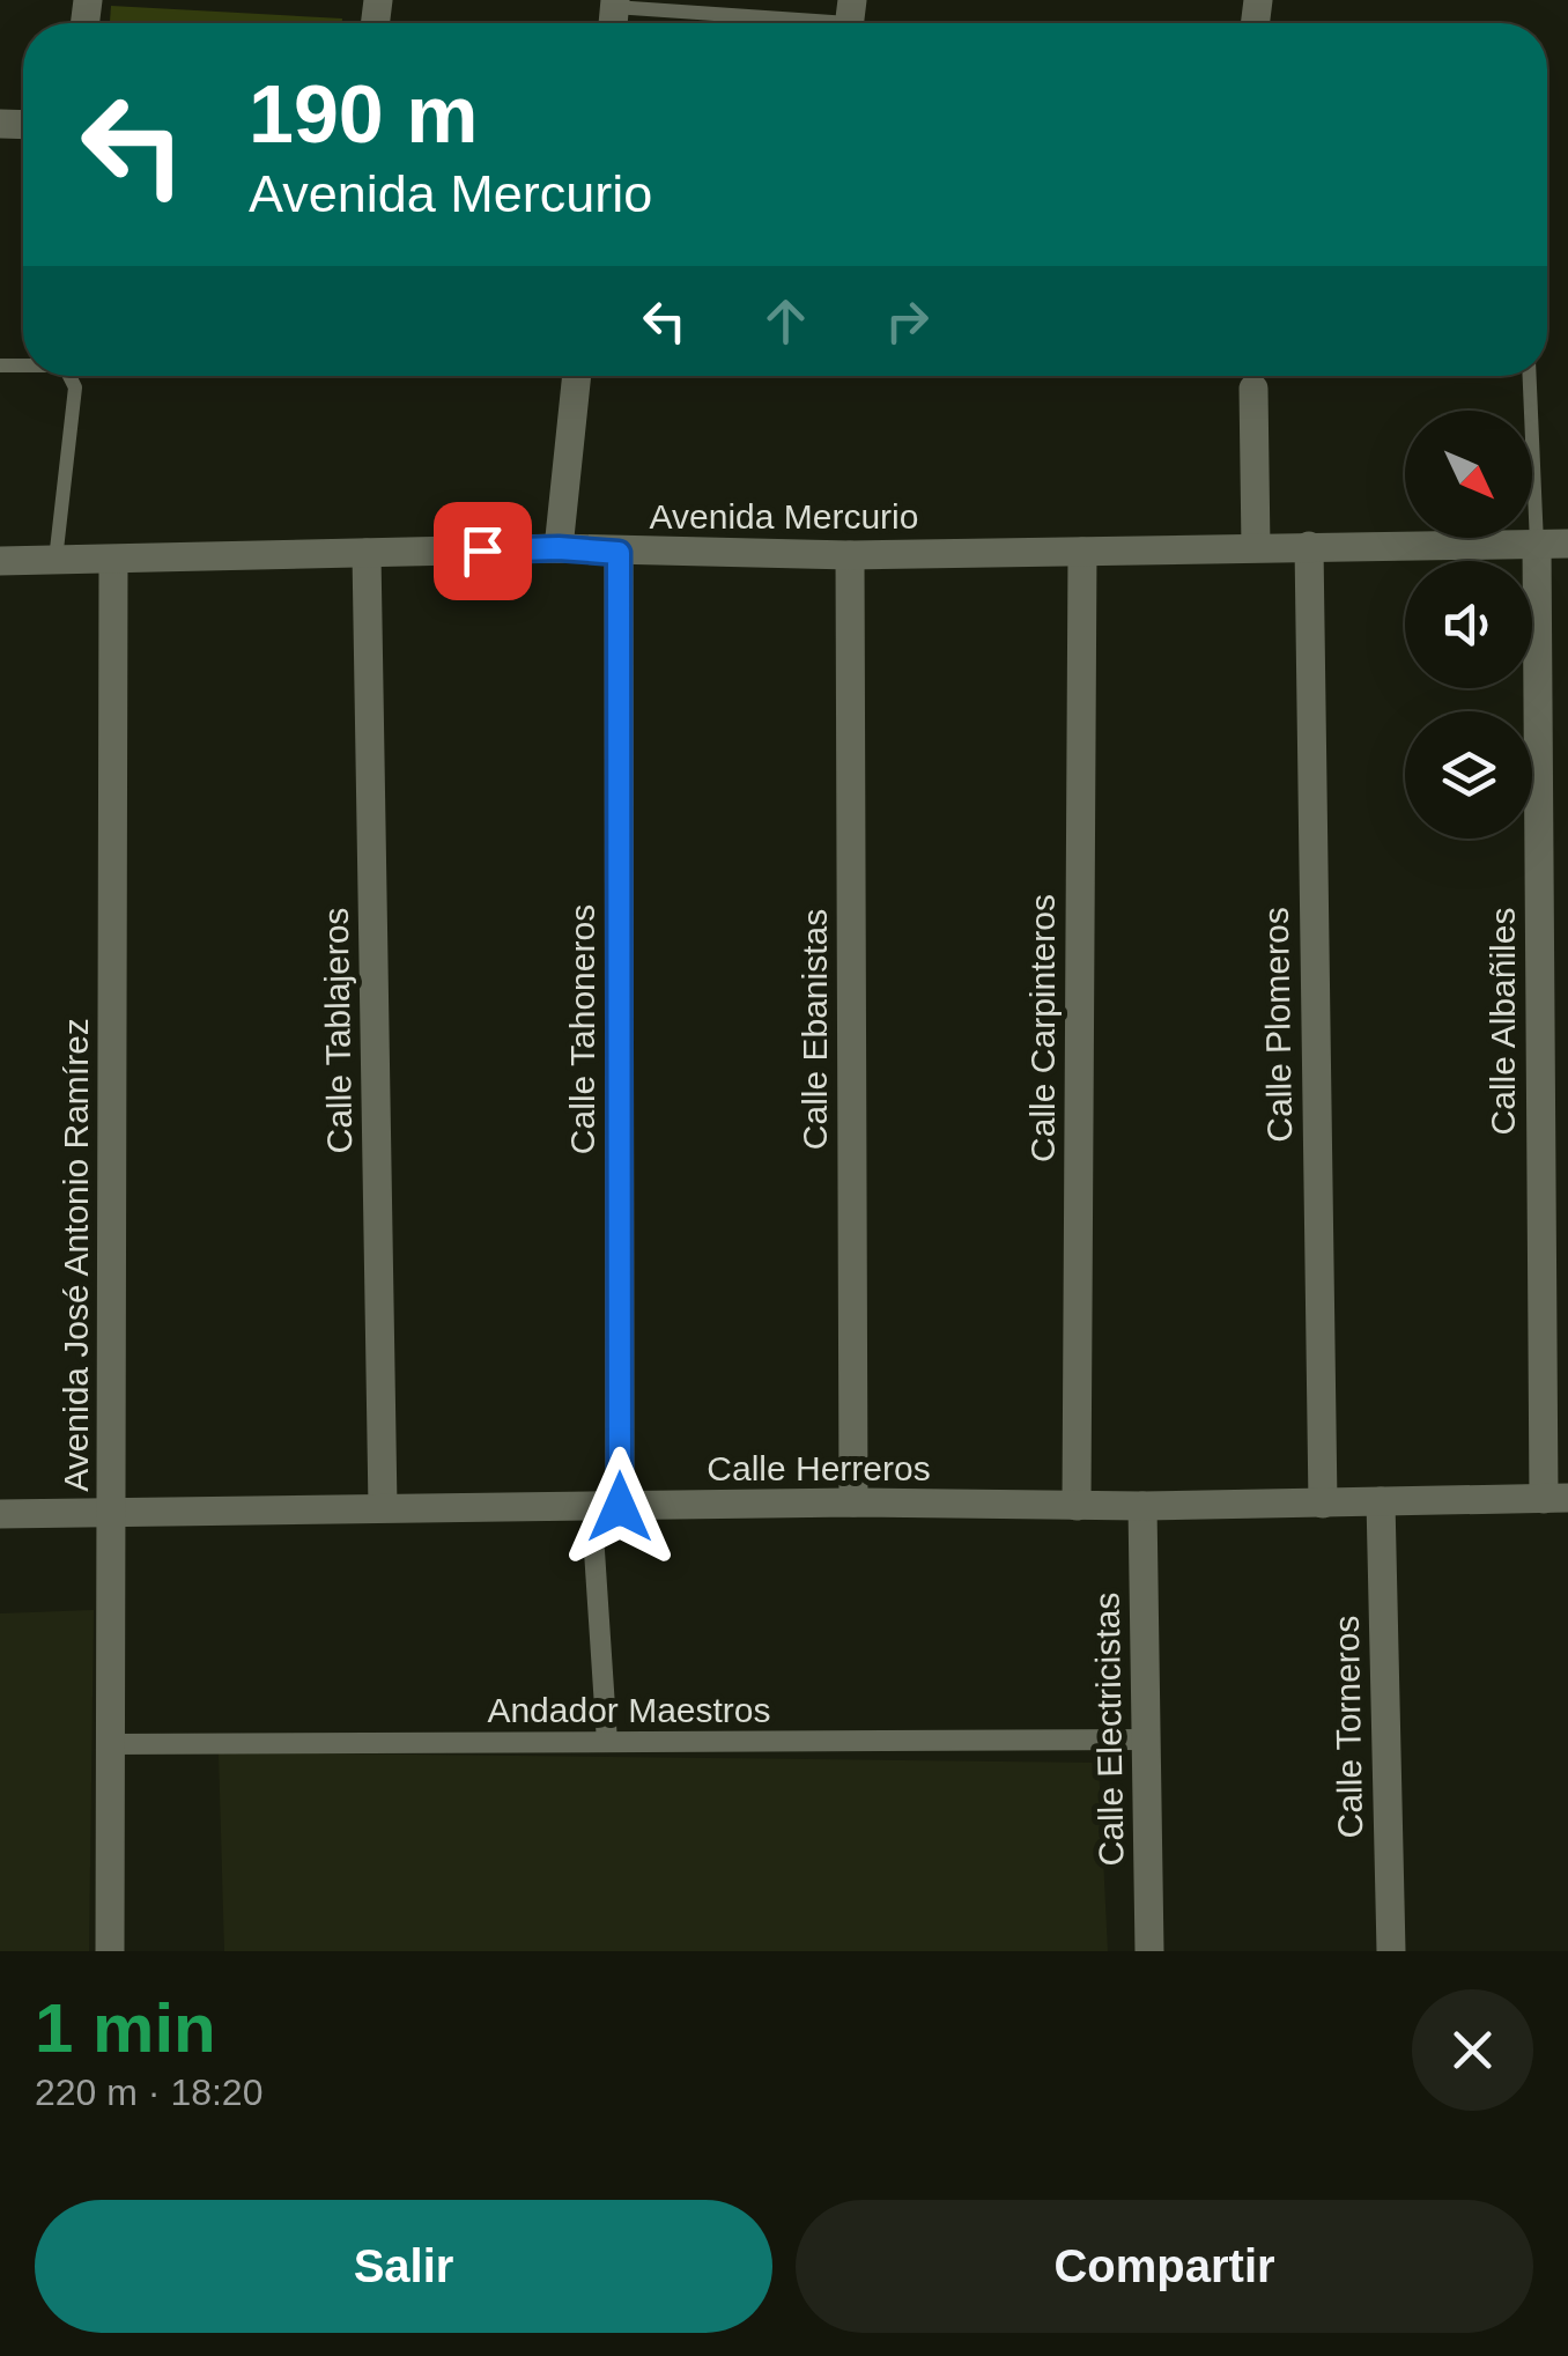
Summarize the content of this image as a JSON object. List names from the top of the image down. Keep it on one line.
{"streets":{"street":["Avenida Mercurio","Calle Albañiles","Calle Plomeros","Calle Carpinteros","Calle Tahoneros","Calle Ebanistas","Calle Tablajeros","Avenida José Antonio Ramírez","Calle Herreros","Andador Maestros","Calle Torneros","Calle Electricistas"]},"crossings":[["Avenida Mercurio","Calle Albañiles"],["Avenida Mercurio","Calle Plomeros"],["Avenida Mercurio","Calle Carpinteros"],["Avenida Mercurio","Calle Tahoneros"],["Avenida Mercurio","Calle Ebanistas"],["Avenida Mercurio","Calle Tablajeros"],["Avenida Mercurio","Avenida José Antonio Ramírez"],["Calle Albañiles","Calle Herreros"],["Calle Plomeros","Calle Herreros"],["Calle Carpinteros","Calle Herreros"],["Calle Tahoneros","Calle Herreros"],["Calle Ebanistas","Calle Herreros"],["Calle Tablajeros","Calle Herreros"],["Avenida José Antonio Ramírez","Calle Herreros"],["Avenida José Antonio Ramírez","Andador Maestros"],["Calle Herreros","Calle Torneros"],["Calle Herreros","Calle Electricistas"],["Andador Maestros","Calle Electricistas"]],"north":"bottom right","page":{"turn":["190 m","Avenida Mercurio"],"heading":["1 min","220 m · 18:20"],"buttons":["Salir","Compartir"]}}
